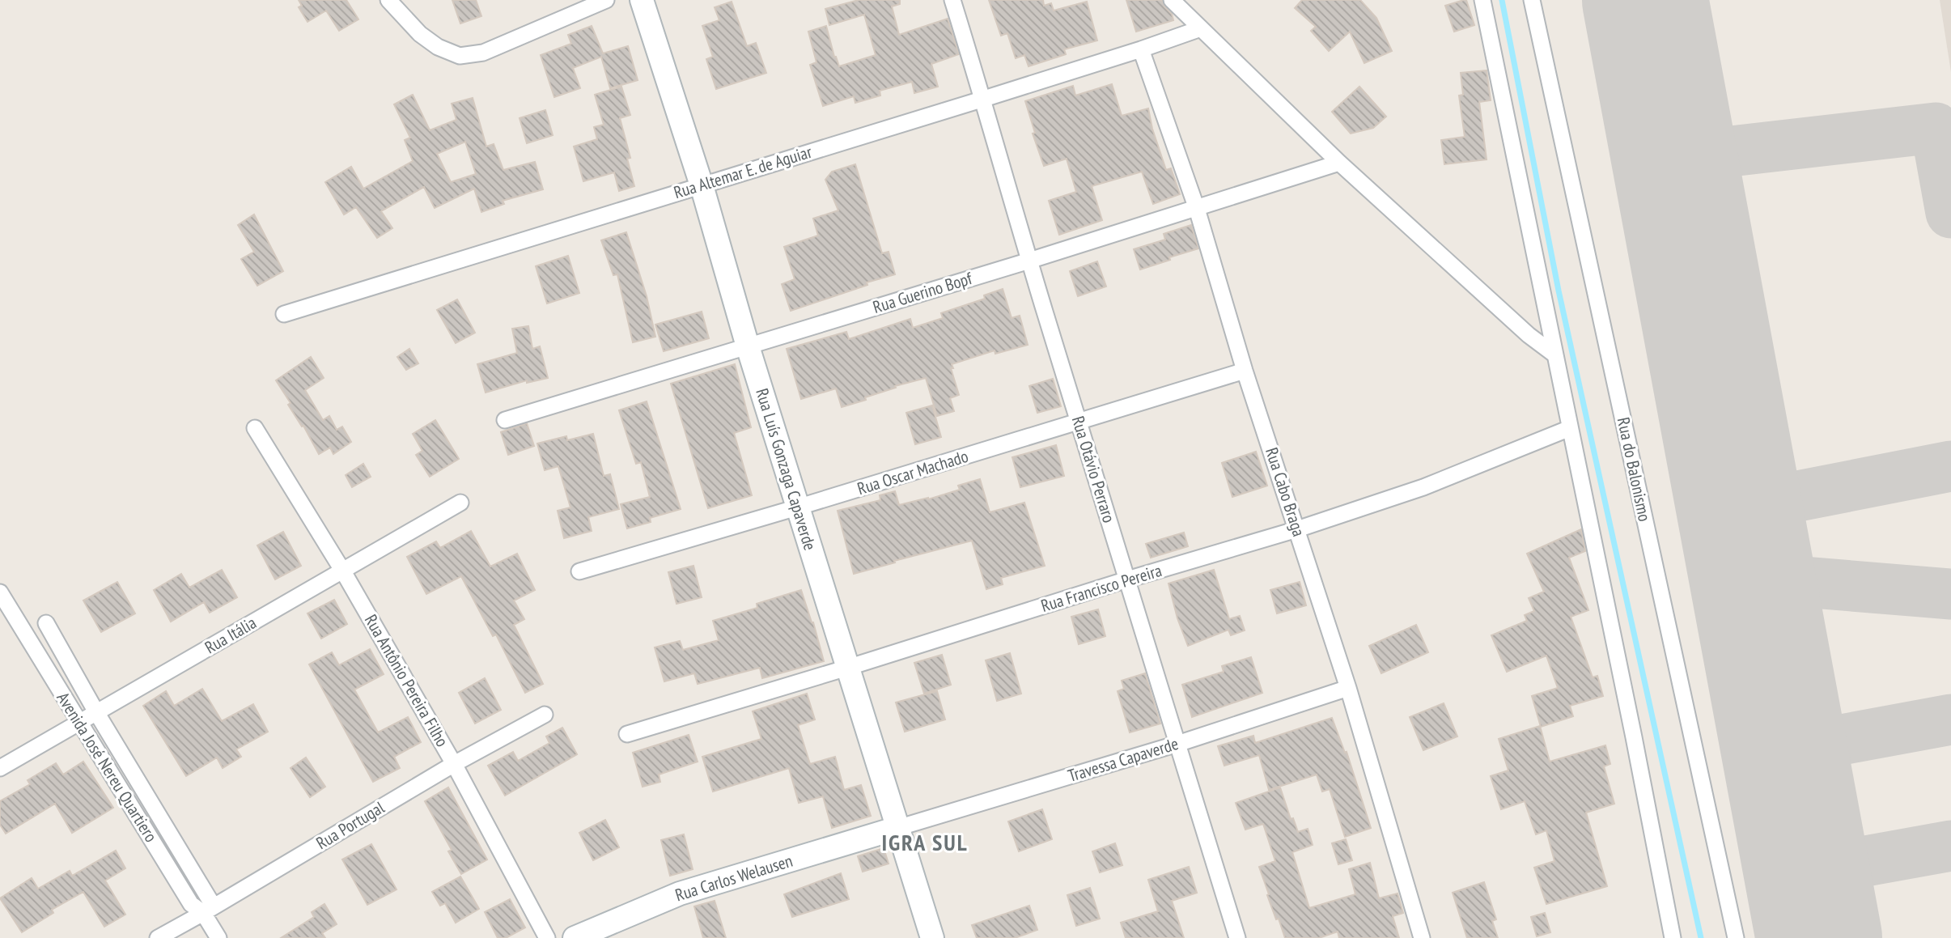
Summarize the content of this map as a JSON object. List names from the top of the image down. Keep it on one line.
{"streets":{"street":["Rua Altemar E. de Aguiar","Rua Guerino Bopf","Rua Luís Gonzaga Capaverde","Rua Otávio Perraro","Rua do Balonismo","Rua Oscar Machado","Rua Cabo Braga","Rua Francisco Pereira","Rua Itália","Rua Antônio Pereira Filho","Travessa Capaverde","Avenida José Nereu Quartiero","Rua Portugal","Rua Carlos Welausen"]},"crossings":[["Rua Altemar E. de Aguiar","Rua Luís Gonzaga Capaverde"],["Rua Altemar E. de Aguiar","Rua Otávio Perraro"],["Rua Altemar E. de Aguiar","Rua Cabo Braga"],["Rua Guerino Bopf","Rua Luís Gonzaga Capaverde"],["Rua Guerino Bopf","Rua Otávio Perraro"],["Rua Guerino Bopf","Rua Cabo Braga"],["Rua Luís Gonzaga Capaverde","Rua Oscar Machado"],["Rua Luís Gonzaga Capaverde","Rua Francisco Pereira"],["Rua Luís Gonzaga Capaverde","Travessa Capaverde"],["Rua Luís Gonzaga Capaverde","Rua Carlos Welausen"],["Rua Otávio Perraro","Rua Oscar Machado"],["Rua Otávio Perraro","Rua Francisco Pereira"],["Rua Otávio Perraro","Travessa Capaverde"],["Rua Oscar Machado","Rua Cabo Braga"],["Rua Cabo Braga","Rua Francisco Pereira"],["Rua Cabo Braga","Travessa Capaverde"],["Rua Itália","Rua Antônio Pereira Filho"],["Rua Itália","Avenida José Nereu Quartiero"],["Rua Antônio Pereira Filho","Rua Portugal"],["Travessa Capaverde","Rua Carlos Welausen"],["Avenida José Nereu Quartiero","Rua Portugal"]],"districts":["IGRA SUL"]}
